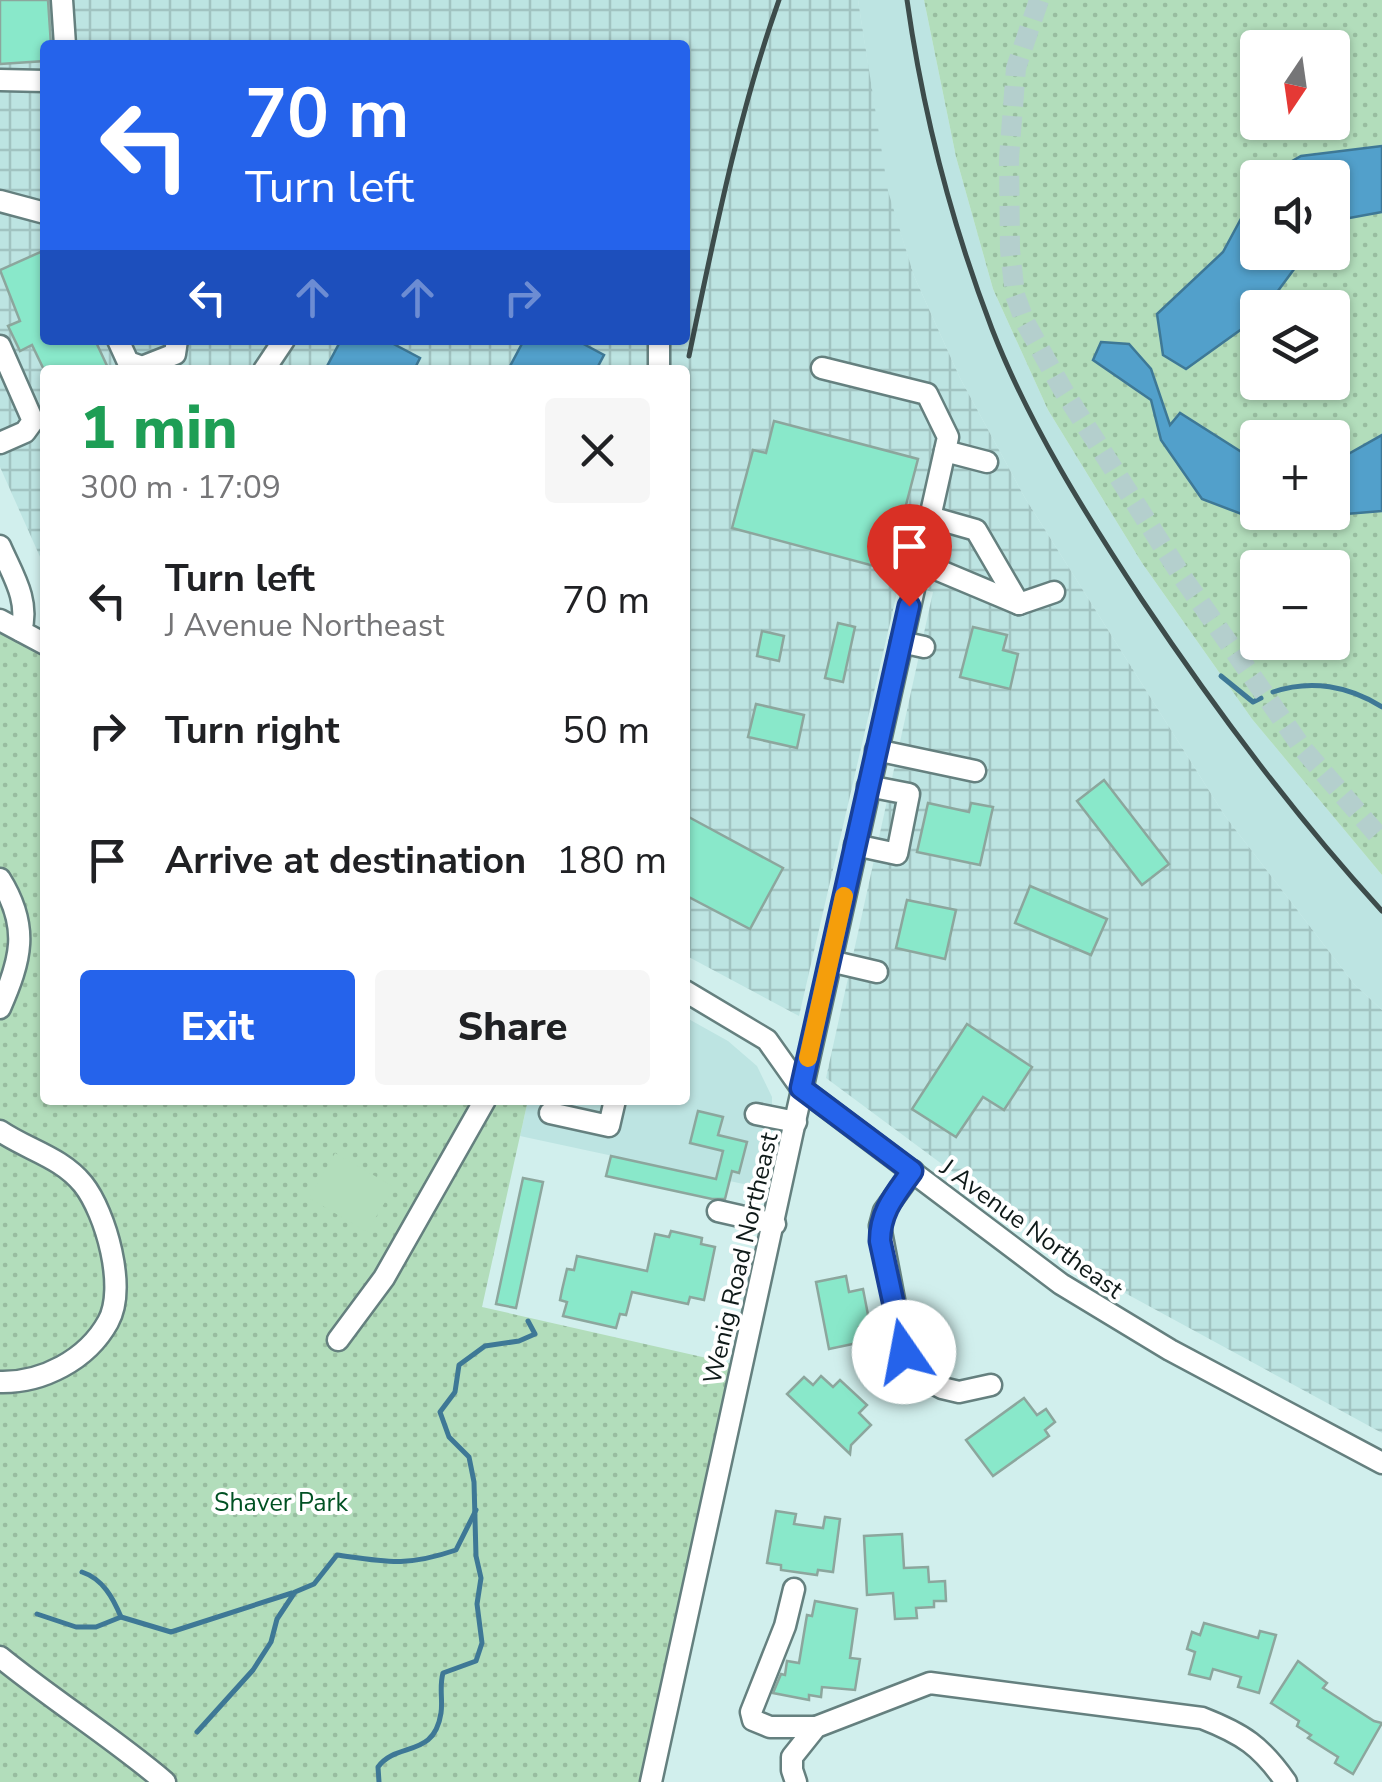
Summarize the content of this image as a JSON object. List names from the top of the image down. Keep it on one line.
{"streets":{"street":["J Avenue Northeast","Wenig Road Northeast"]},"crossings":[["J Avenue Northeast","Wenig Road Northeast"]],"parks":["Shaver Park"],"north":"bottom","page":{"map_buttons":["+","−"],"turn":["70 m","Turn left"],"heading":["1 min","300 m · 17:09"],"list":[{"name":"Turn left","note":"J Avenue Northeast","value":"70 m"},{"name":"Turn right","value":"50 m"},{"name":"Arrive at destination","value":"180 m"}],"buttons":["Exit","Share"]}}
